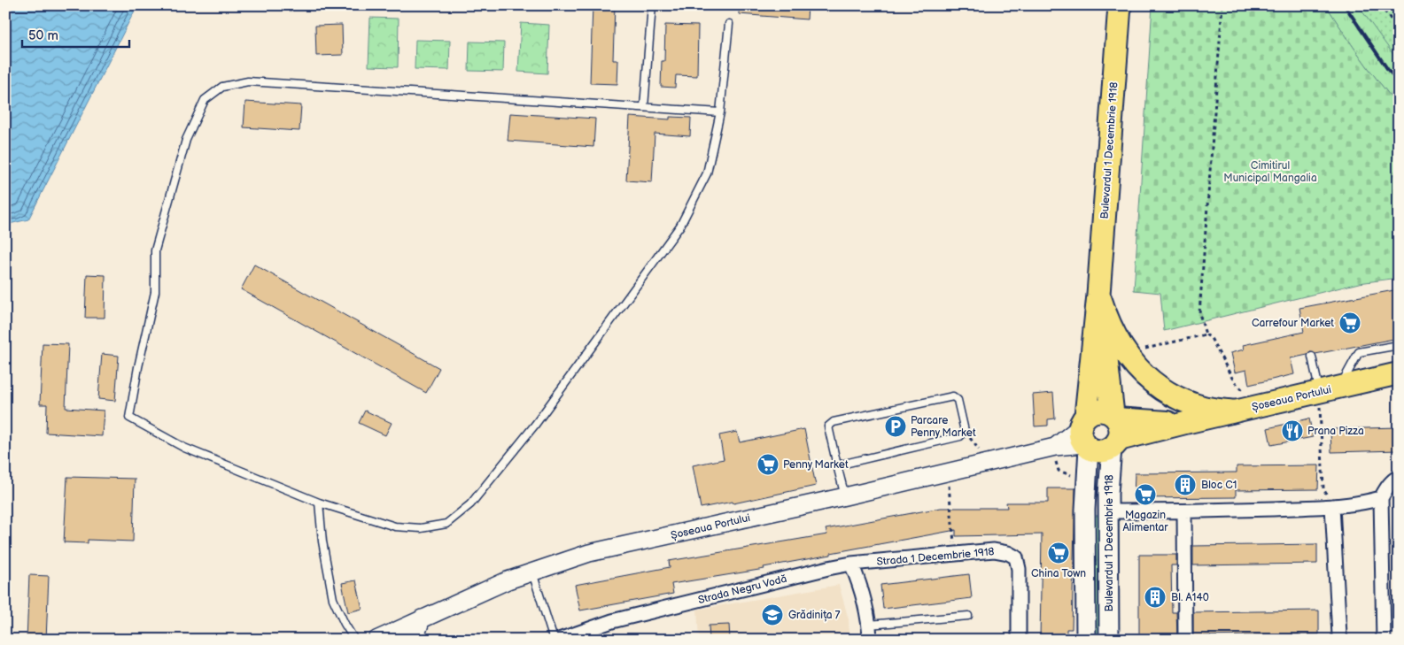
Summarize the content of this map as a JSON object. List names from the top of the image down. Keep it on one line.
{"streets":{"highway":["Bulevardul 1 Decembrie 1918"],"main road":["Șoseaua Portului"],"street":["Strada 1 Decembrie 1918","Strada Negru Vodă"]},"crossings":[["Bulevardul 1 Decembrie 1918","Șoseaua Portului"],["Strada 1 Decembrie 1918","Strada Negru Vodă"]],"parks":["Cimitirul Municipal Mangalia"],"places":{"supermarket":["Carrefour Market","Penny Market","Magazin Alimentar","China Town"],"parking":["Parcare Penny Market"],"restaurant":["Prana Pizza"],"building":["Bloc C1","Bl. A140"],"school or university":["Grădinița 7"]},"scale_bar":"50 m"}
